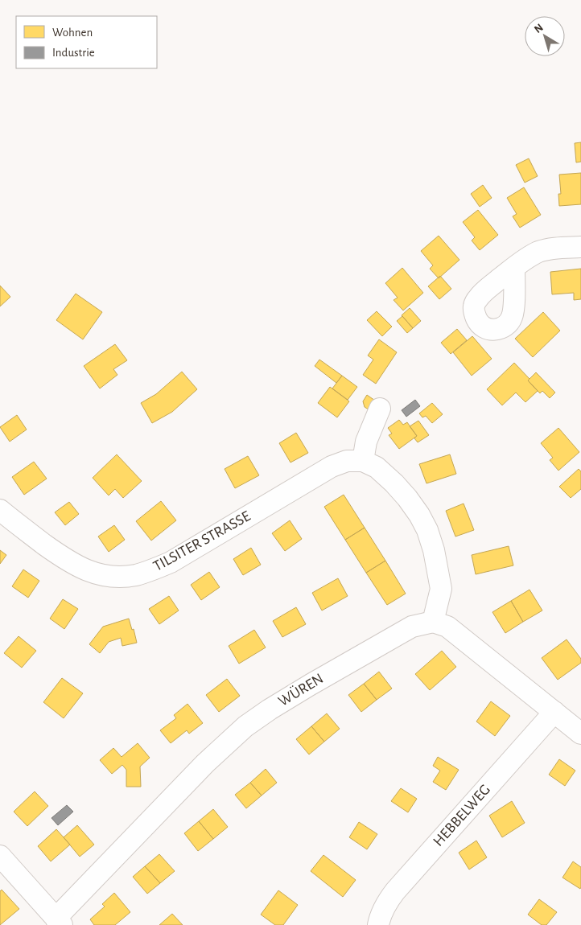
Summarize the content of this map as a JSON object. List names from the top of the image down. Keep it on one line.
{"streets":{"street":["TILSITER STRASSE","WÜREN","HEBBELWEG"]},"legend":["Wohnen","Industrie"],"north":"top left"}
